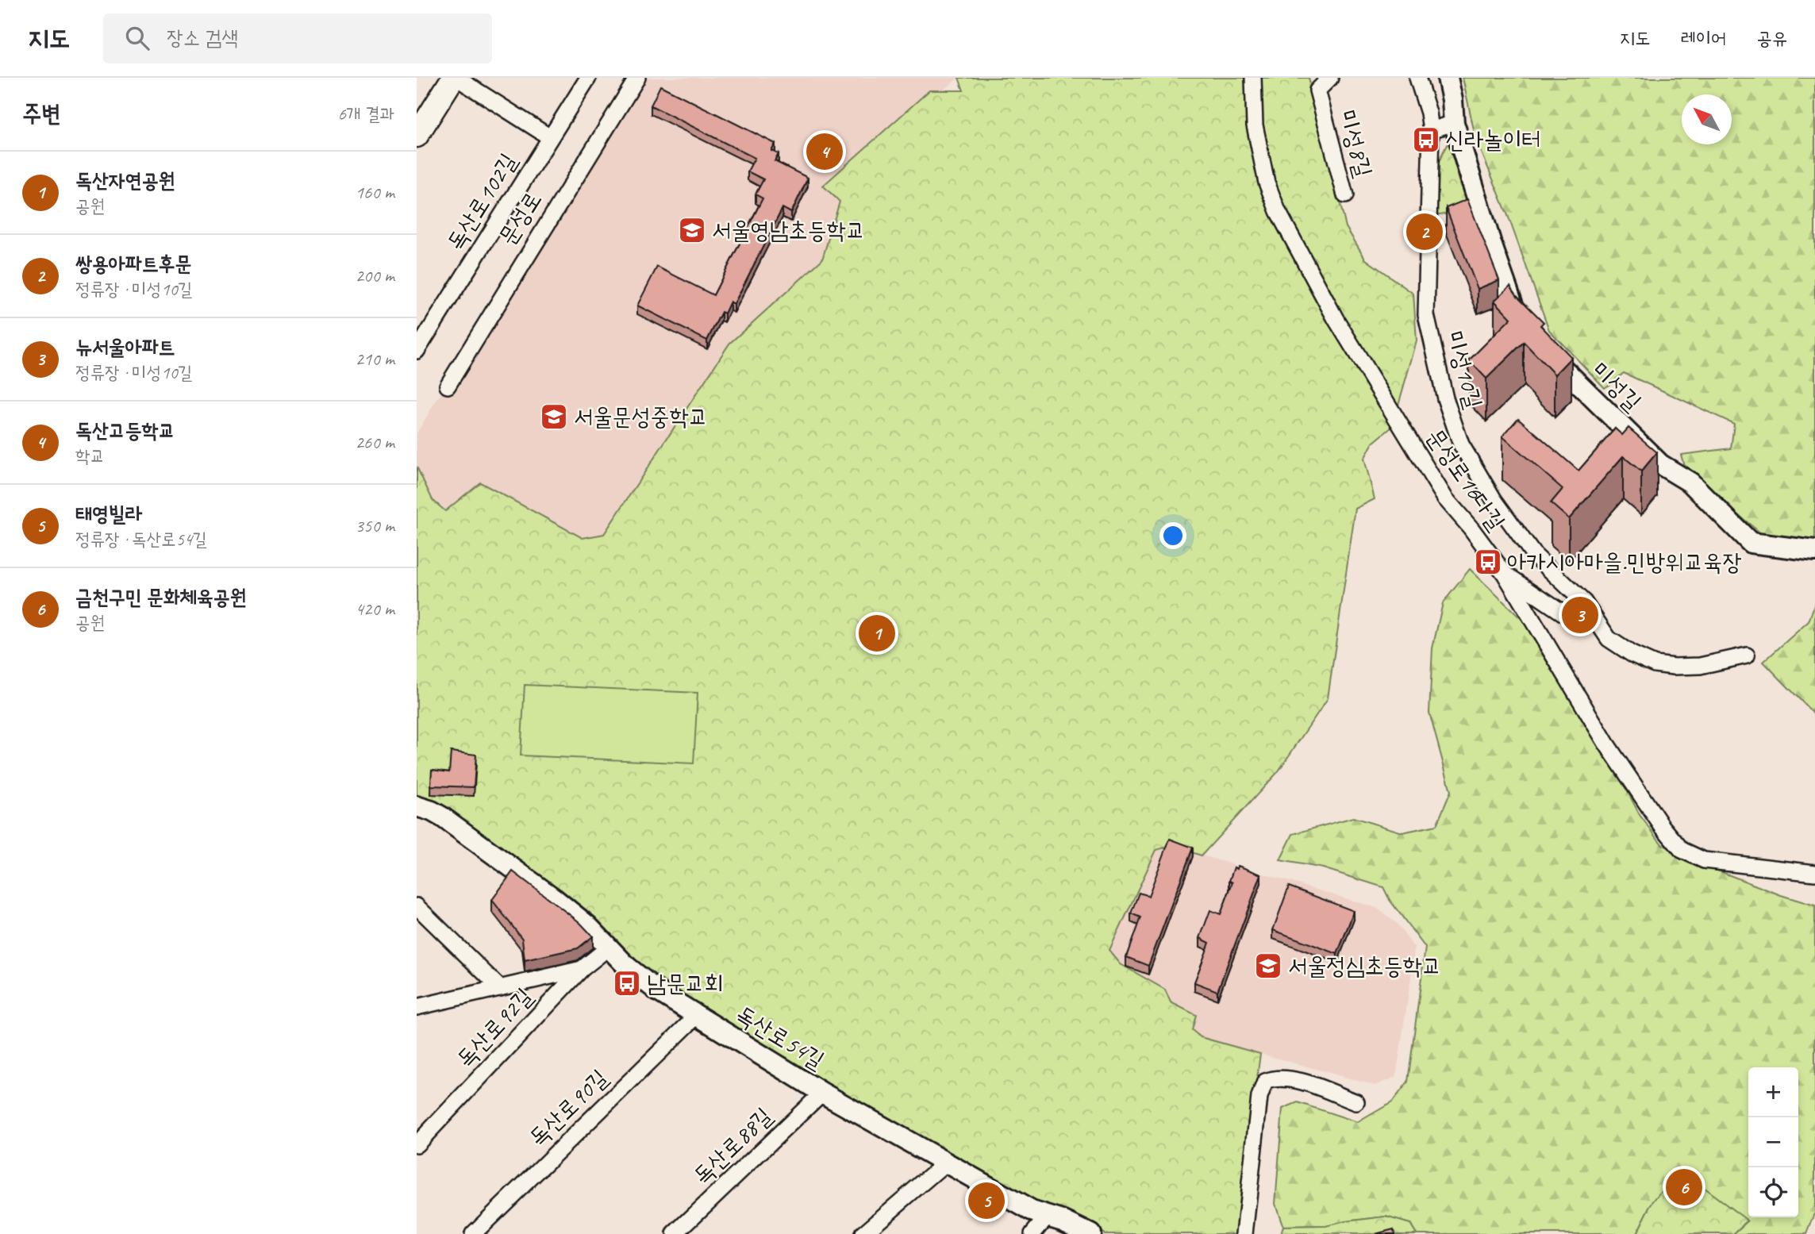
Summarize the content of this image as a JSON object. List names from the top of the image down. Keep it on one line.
{"streets":{"street":["미성8길","독산로102길","문성로","미성10길","미성길","문성로16다길","독산로92길","독산로54길","독산로90길","독산로88길"]},"crossings":[["독산로92길","독산로54길"],["독산로54길","독산로90길"],["독산로54길","독산로88길"]],"places":{"bus stop":["신라놀이터","아카시아마을.민방위교육장","남문교회"],"school or university":["서울영남초등학교","서울문성중학교","서울정심초등학교"]},"north":"top left","page":{"header":"지도","search":"장소 검색","nav":["지도","레이어","공유"],"heading":["주변","6개 결과"],"pins":["4","2","3","1","6","5"],"list":[{"mark":"1","name":"독산자연공원","note":"공원","value":"160 m"},{"mark":"2","name":"쌍용아파트후문","note":"정류장 · 미성10길","value":"200 m"},{"mark":"3","name":"뉴서울아파트","note":"정류장 · 미성10길","value":"210 m"},{"mark":"4","name":"독산고등학교","note":"학교","value":"260 m"},{"mark":"5","name":"태영빌라","note":"정류장 · 독산로54길","value":"350 m"},{"mark":"6","name":"금천구민 문화체육공원","note":"공원","value":"420 m"}],"map_buttons":["+","−"]}}
